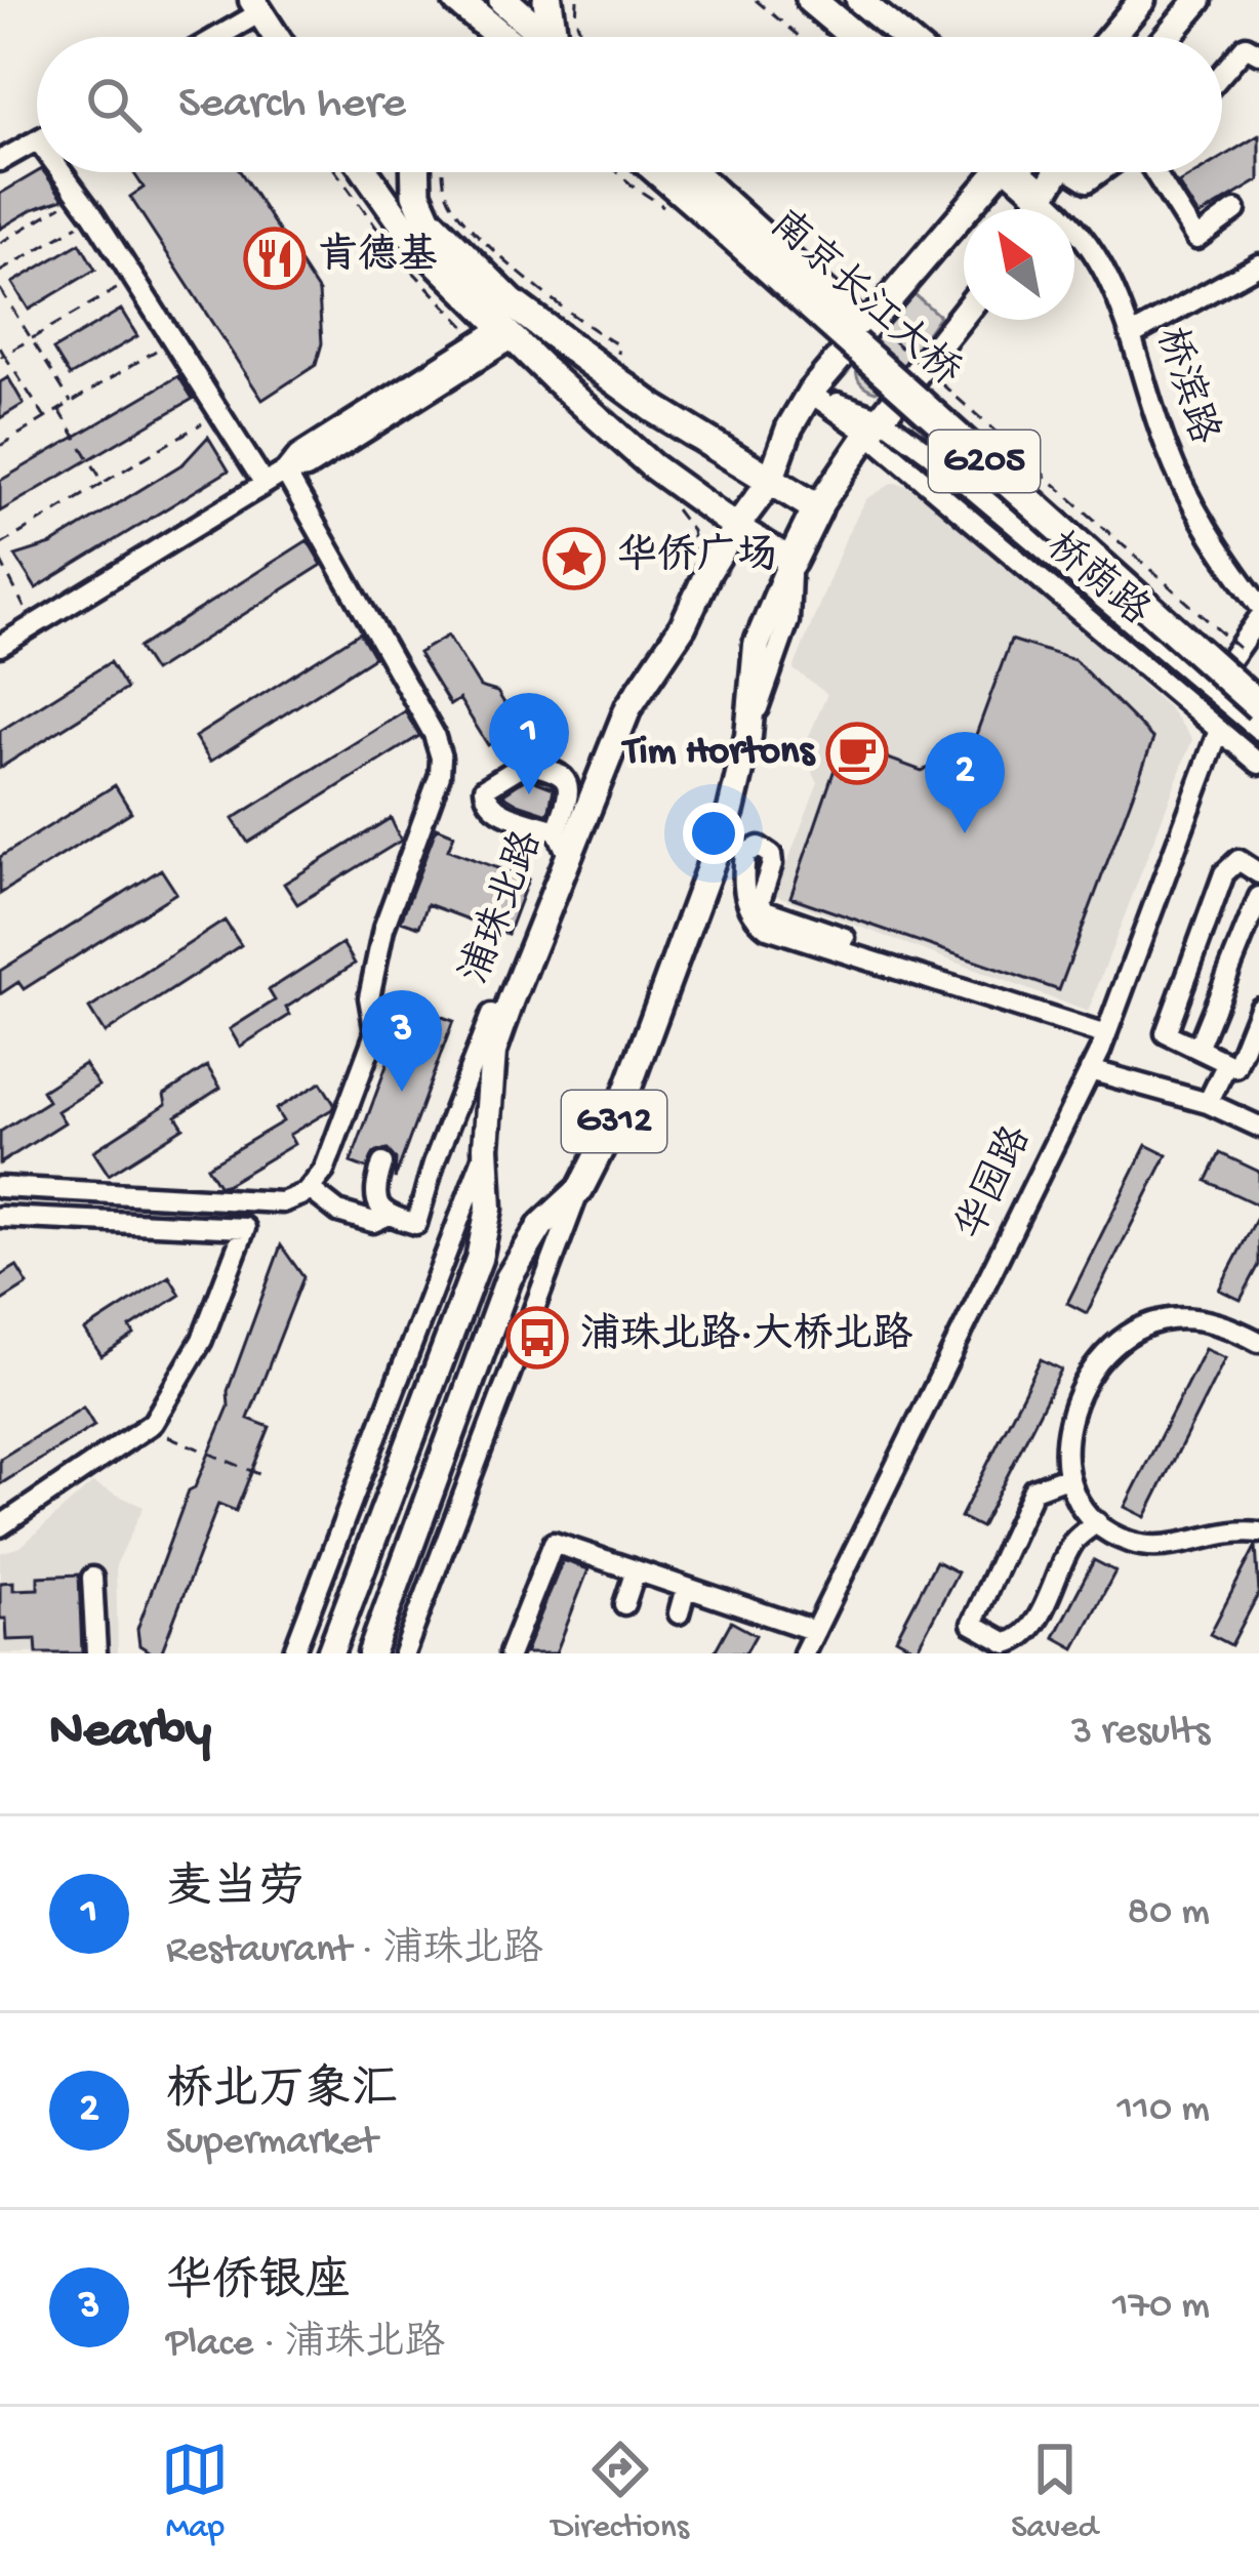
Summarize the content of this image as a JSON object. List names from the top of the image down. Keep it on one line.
{"streets":{"highway":["南京长江大桥","G205","G312"],"main road":["浦珠北路"],"street":["桥滨路","桥荫路","华园路"]},"crossings":[["桥荫路","浦珠北路"],["桥荫路","G312"],["桥荫路","华园路"]],"places":{"restaurant":["肯德基"],"place":["华侨广场"],"cafe":["Tim Hortons"],"bus stop":["浦珠北路·大桥北路"]},"north":"top left","page":{"search":"Search here","pins":["1","2","3"],"heading":["Nearby","3 results"],"list":[{"mark":"1","name":"麦当劳","note":"Restaurant · 浦珠北路","value":"80 m"},{"mark":"2","name":"桥北万象汇","note":"Supermarket","value":"110 m"},{"mark":"3","name":"华侨银座","note":"Place · 浦珠北路","value":"170 m"}],"nav":["Map","Directions","Saved"]}}
